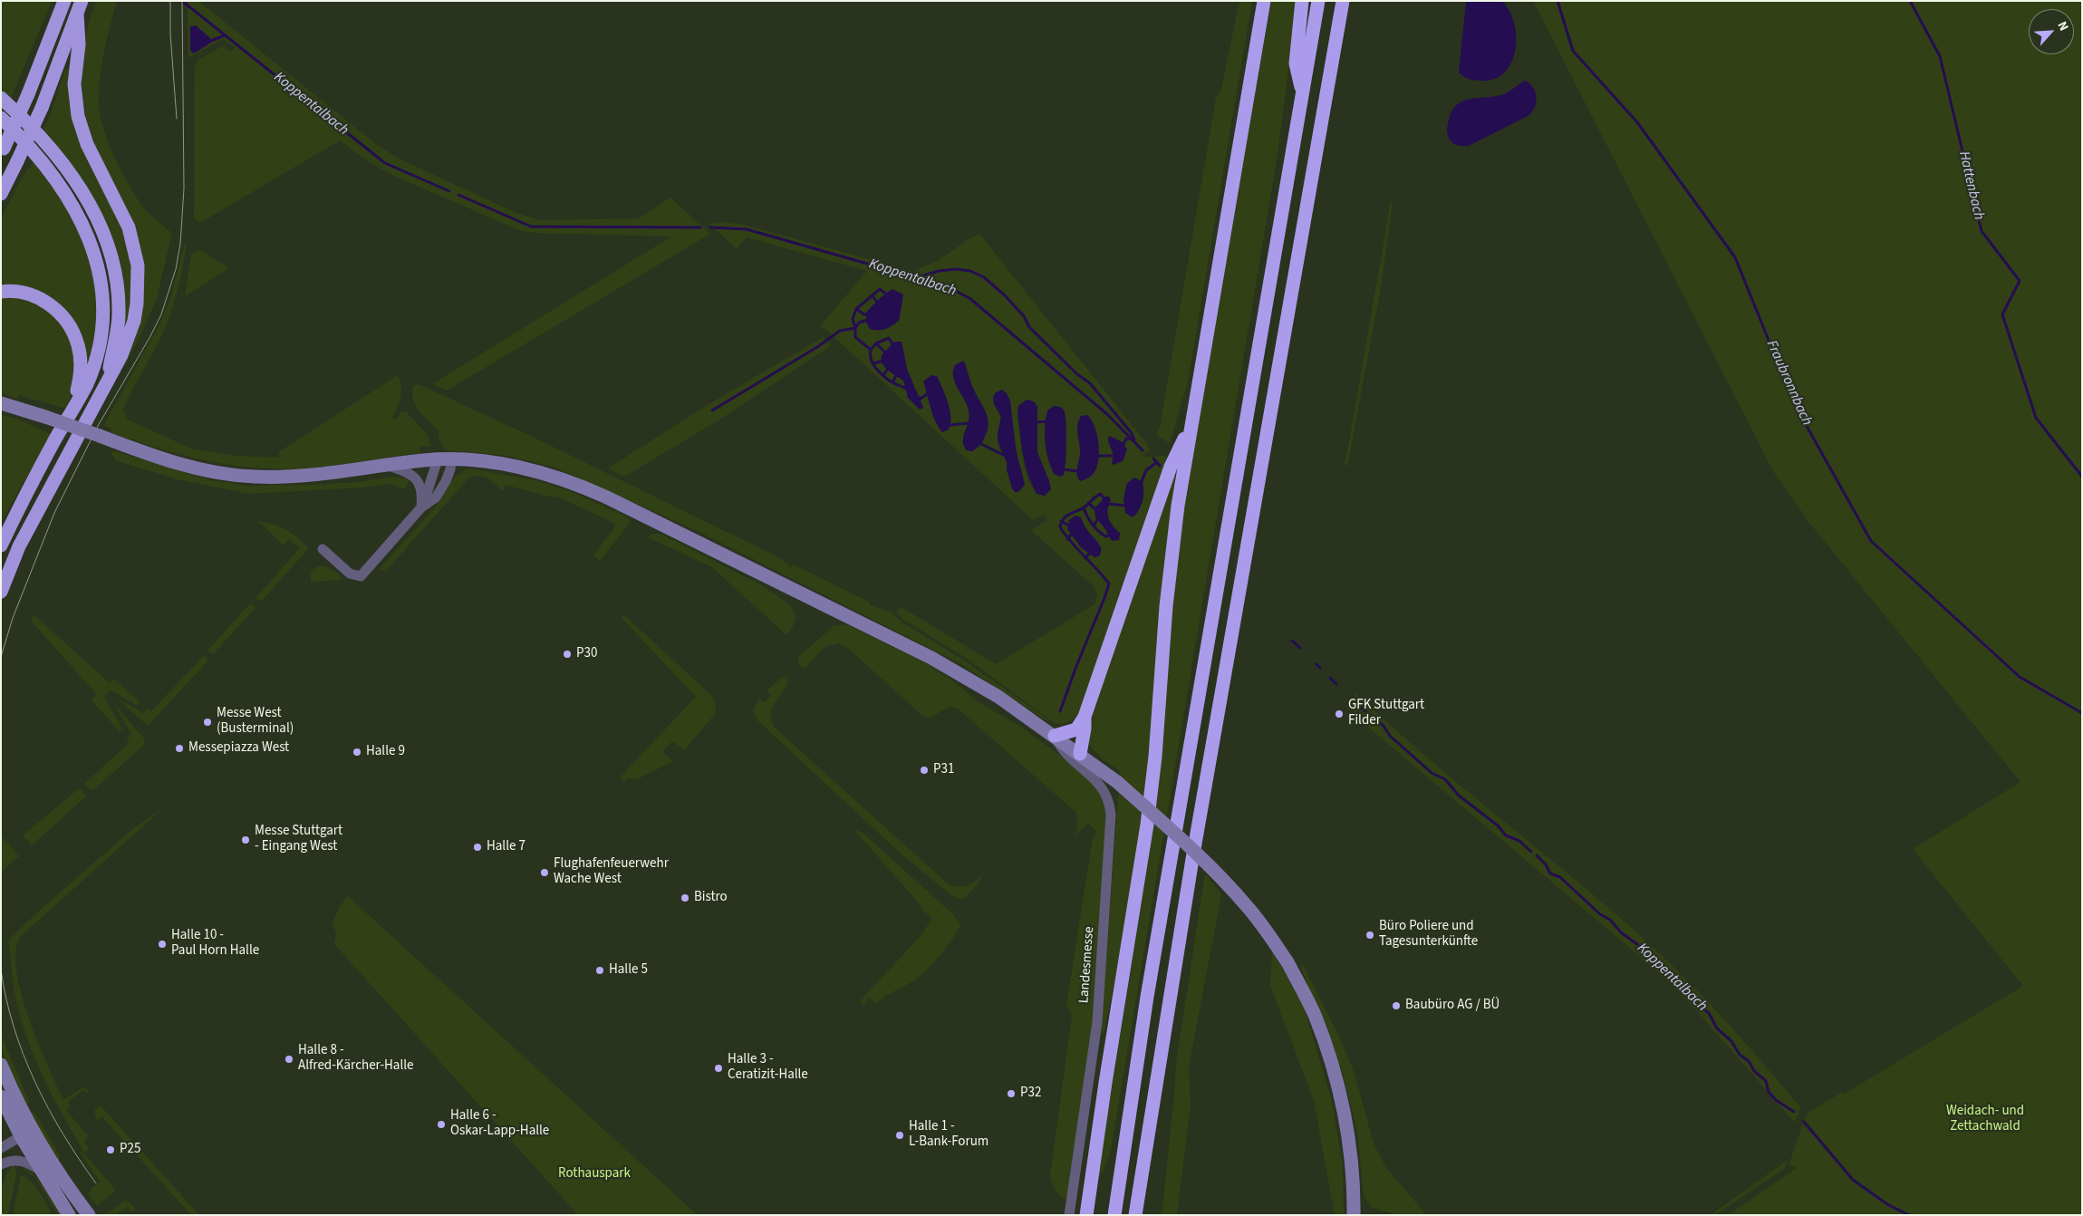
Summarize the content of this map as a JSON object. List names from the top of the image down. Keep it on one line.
{"streets":{"street":["Landesmesse"]},"water":["Koppentalbach","Hattenbach","Fraubronnbach"],"parks":["Weidach- und Zettachwald","Rothauspark"],"places":["P30","GFK Stuttgart Filder","Messe West (Busterminal)","Messepiazza West","Halle 9","P31","Messe Stuttgart - Eingang West","Halle 7","Flughafenfeuerwehr Wache West","Bistro","Büro Poliere und Tagesunterkünfte","Halle 10 - Paul Horn Halle","Halle 5","Baubüro AG / BÜ","Halle 8 - Alfred-Kärcher-Halle","Halle 3 - Ceratizit-Halle","P32","Halle 6 - Oskar-Lapp-Halle","Halle 1 - L-Bank-Forum","P25"],"north":"top right"}
